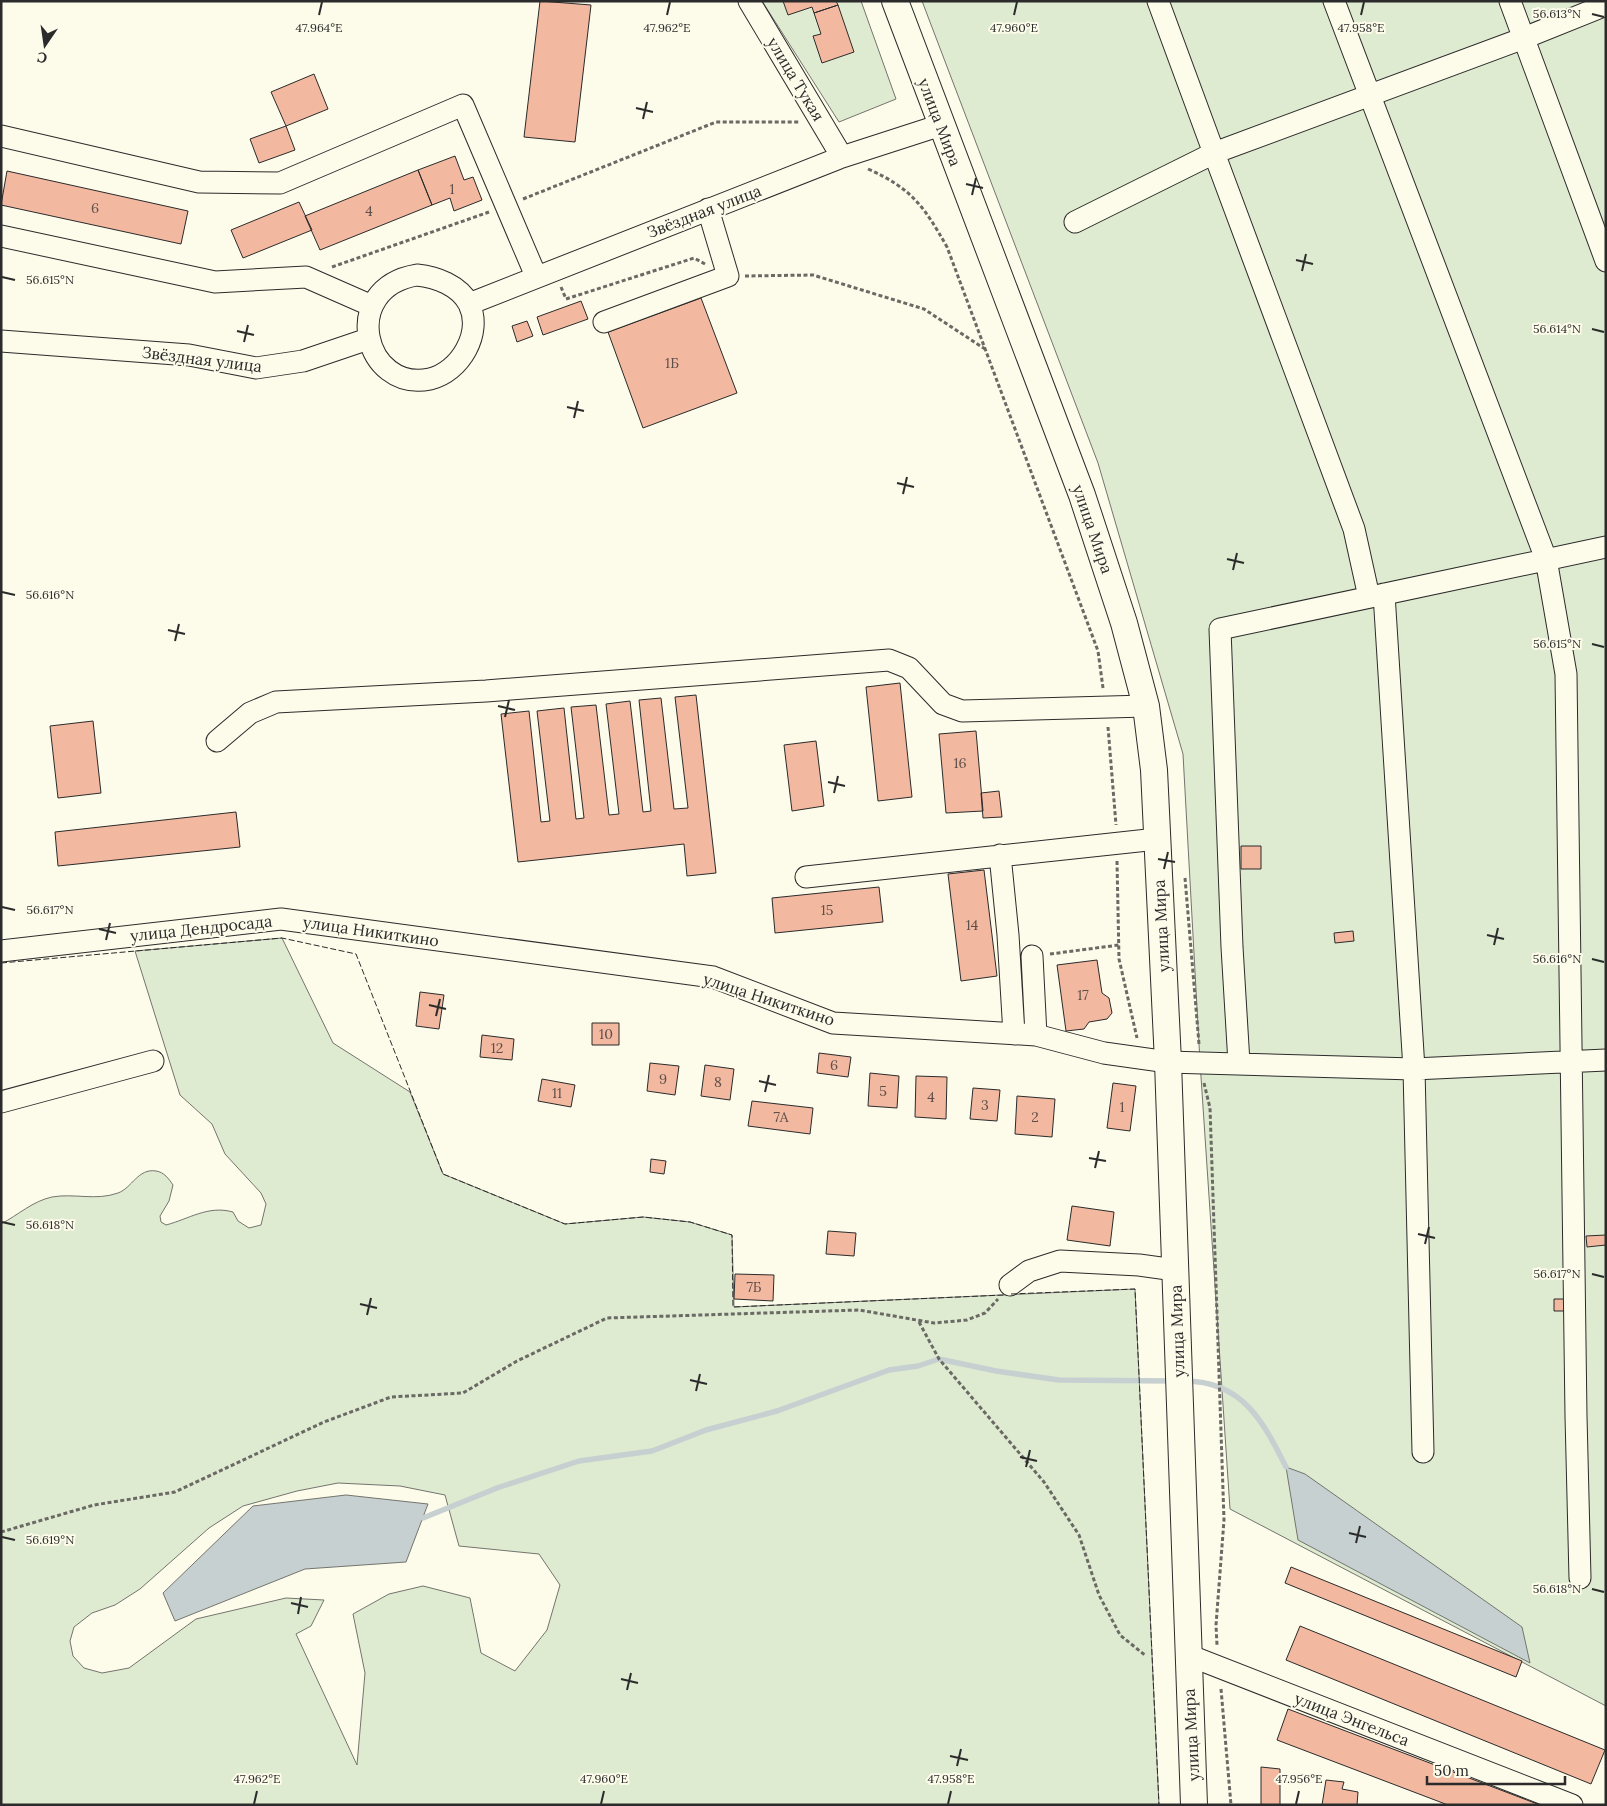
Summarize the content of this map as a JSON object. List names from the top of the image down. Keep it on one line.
{"streets":{"main road":["улица Мира"],"street":["улица Тукая","Звёздная улица","улица Дендросада","улица Никиткино","улица Энгельса"]},"crossings":[["улица Тукая","Звёздная улица"],["улица Мира","Звёздная улица"],["улица Мира","улица Никиткино"],["улица Мира","улица Энгельса"],["улица Дендросада","улица Никиткино"]],"house_numbers":["1","6","4","1Б","16","15","14","17","10","12","6","9","8","5","11","4","3","1","7А","2","7Б"],"scale_bar":"50 m","north":"bottom","coordinates":["56.613°N","47.964°E","47.962°E","47.960°E","47.958°E","56.615°N","56.614°N","56.616°N","56.617°N","56.618°N","56.619°N","47.956°E"]}
